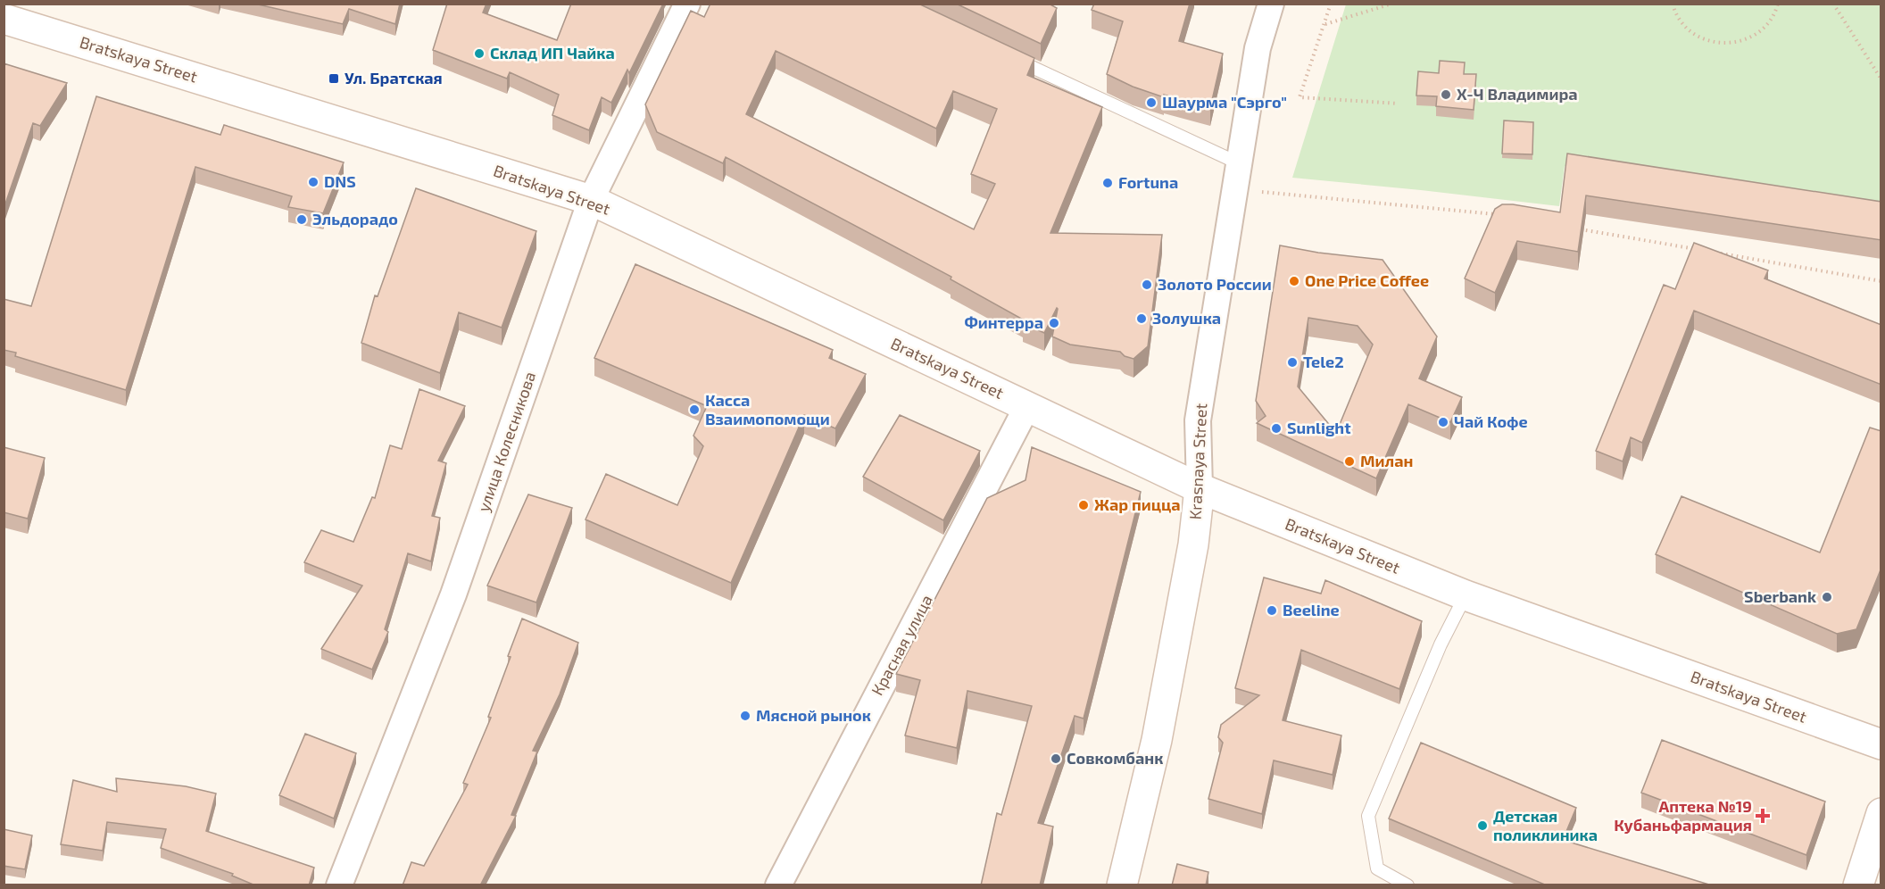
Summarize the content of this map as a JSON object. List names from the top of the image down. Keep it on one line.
{"streets":{"main road":["Bratskaya Street","Krasnaya Street"],"street":["улица Колесникова","Красная улица"]},"crossings":[["Bratskaya Street","улица Колесникова"],["Bratskaya Street","Krasnaya Street"],["Bratskaya Street","Красная улица"]],"places":{"other":["Склад ИП Чайка","Х-Ч Владимира","Шаурма \"Сэрго\"","DNS","Fortuna","Эльдорадо","One Price Coffee","Золото России","Золушка","Финтерра","Tele2","Касса Взаимопомощи","Чай Кофе","Sunlight","Милан","Жар пицца","Sberbank","Beeline","Мясной рынок","Совкомбанк","Детская поликлиника"],"transit":["Ул. Братская"],"health":["Аптека №19 Кубаньфармация"]}}
